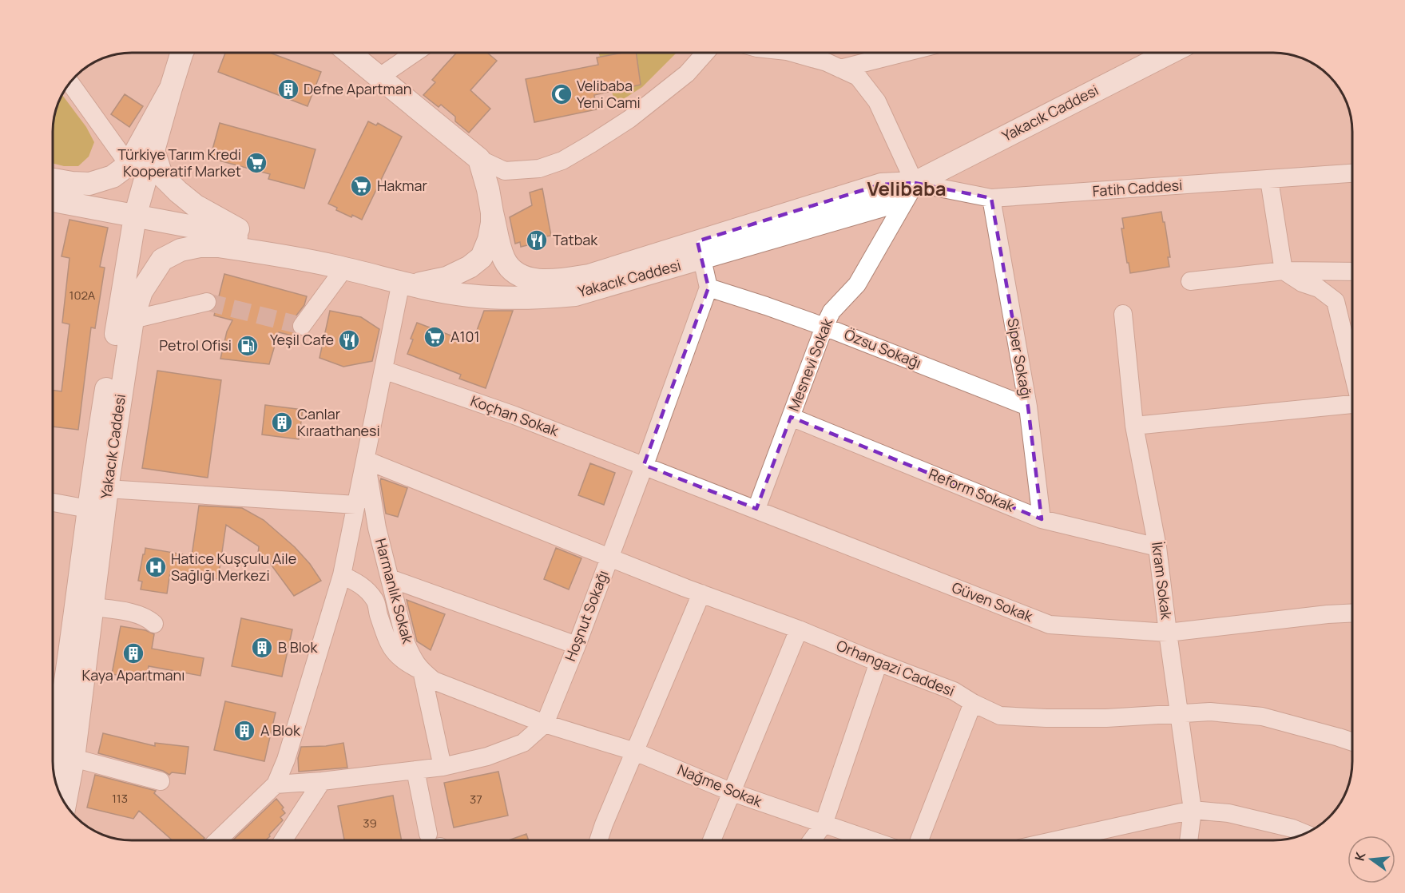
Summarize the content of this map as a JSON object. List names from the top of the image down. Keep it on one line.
{"streets":{"main road":["Yakacık Caddesi"],"street":["Fatih Caddesi","Özsu Sokağı","Siper Sokağı","Mesnevi Sokak","Koçhan Sokak","Reform Sokak","İkram Sokak","Harmanlık Sokak","Güven Sokak","Hoşnut Sokağı","Orhangazi Caddesi","Nağme Sokak"]},"crossings":[["Yakacık Caddesi","Fatih Caddesi"],["Yakacık Caddesi","Mesnevi Sokak"],["Fatih Caddesi","Siper Sokağı"],["Fatih Caddesi","Mesnevi Sokak"],["Özsu Sokağı","Siper Sokağı"],["Özsu Sokağı","Mesnevi Sokak"],["Özsu Sokağı","Hoşnut Sokağı"],["Siper Sokağı","Reform Sokak"],["Mesnevi Sokak","Reform Sokak"],["Mesnevi Sokak","Güven Sokak"],["Koçhan Sokak","Güven Sokak"],["Koçhan Sokak","Hoşnut Sokağı"],["Reform Sokak","İkram Sokak"],["İkram Sokak","Güven Sokak"],["İkram Sokak","Orhangazi Caddesi"],["Harmanlık Sokak","Hoşnut Sokağı"],["Harmanlık Sokak","Orhangazi Caddesi"],["Harmanlık Sokak","Nağme Sokak"],["Güven Sokak","Hoşnut Sokağı"],["Hoşnut Sokağı","Orhangazi Caddesi"],["Hoşnut Sokağı","Nağme Sokak"]],"districts":["Velibaba"],"places":{"building":["Defne Apartman","Canlar Kıraathanesi","B Blok","Kaya Apartmanı","A Blok"],"mosque":["Velibaba Yeni Cami"],"supermarket":["Türkiye Tarım Kredi Kooperatif Market","Hakmar","A101"],"restaurant":["Tatbak","Yeşil Cafe"],"fuel station":["Petrol Ofisi"],"hospital":["Hatice Kuşçulu Aile Sağlığı Merkezi"]},"house_numbers":["102A","113","37","39"],"north":"left"}
